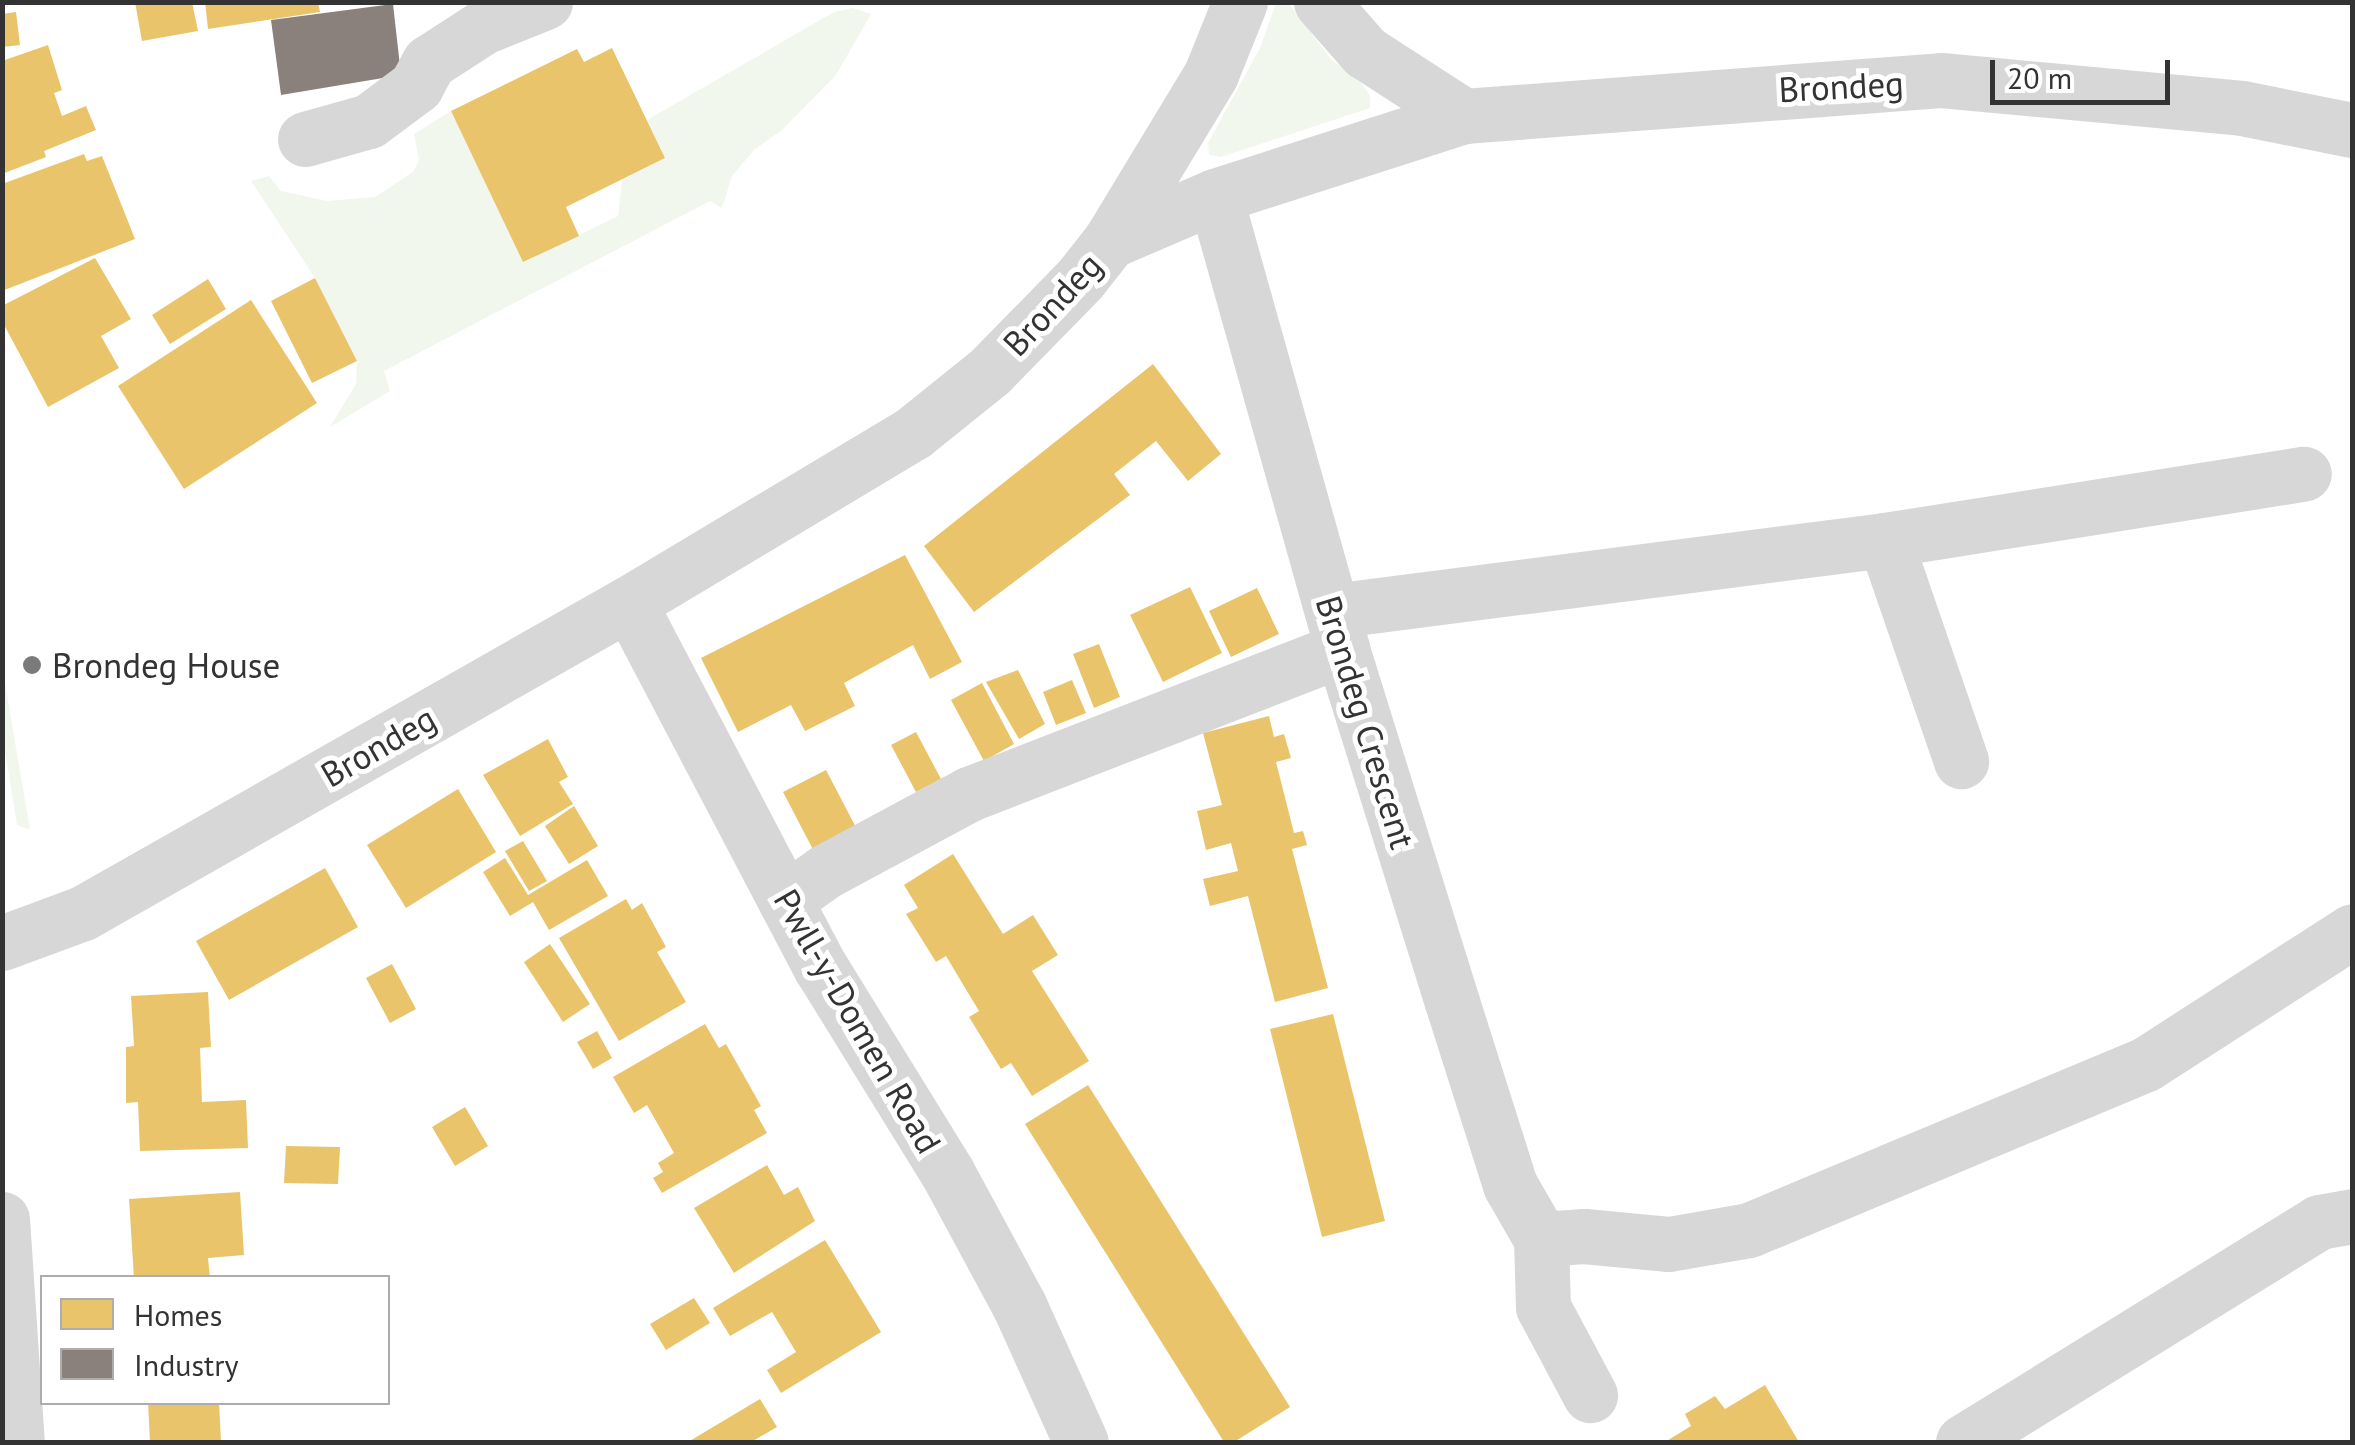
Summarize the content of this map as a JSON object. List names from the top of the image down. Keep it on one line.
{"streets":{"street":["Brondeg","Brondeg Crescent","Pwll-y-Domen Road"]},"crossings":[["Brondeg","Brondeg Crescent"],["Brondeg","Pwll-y-Domen Road"]],"places":["Brondeg House"],"legend":["Homes","Industry"],"scale_bar":"20 m"}
